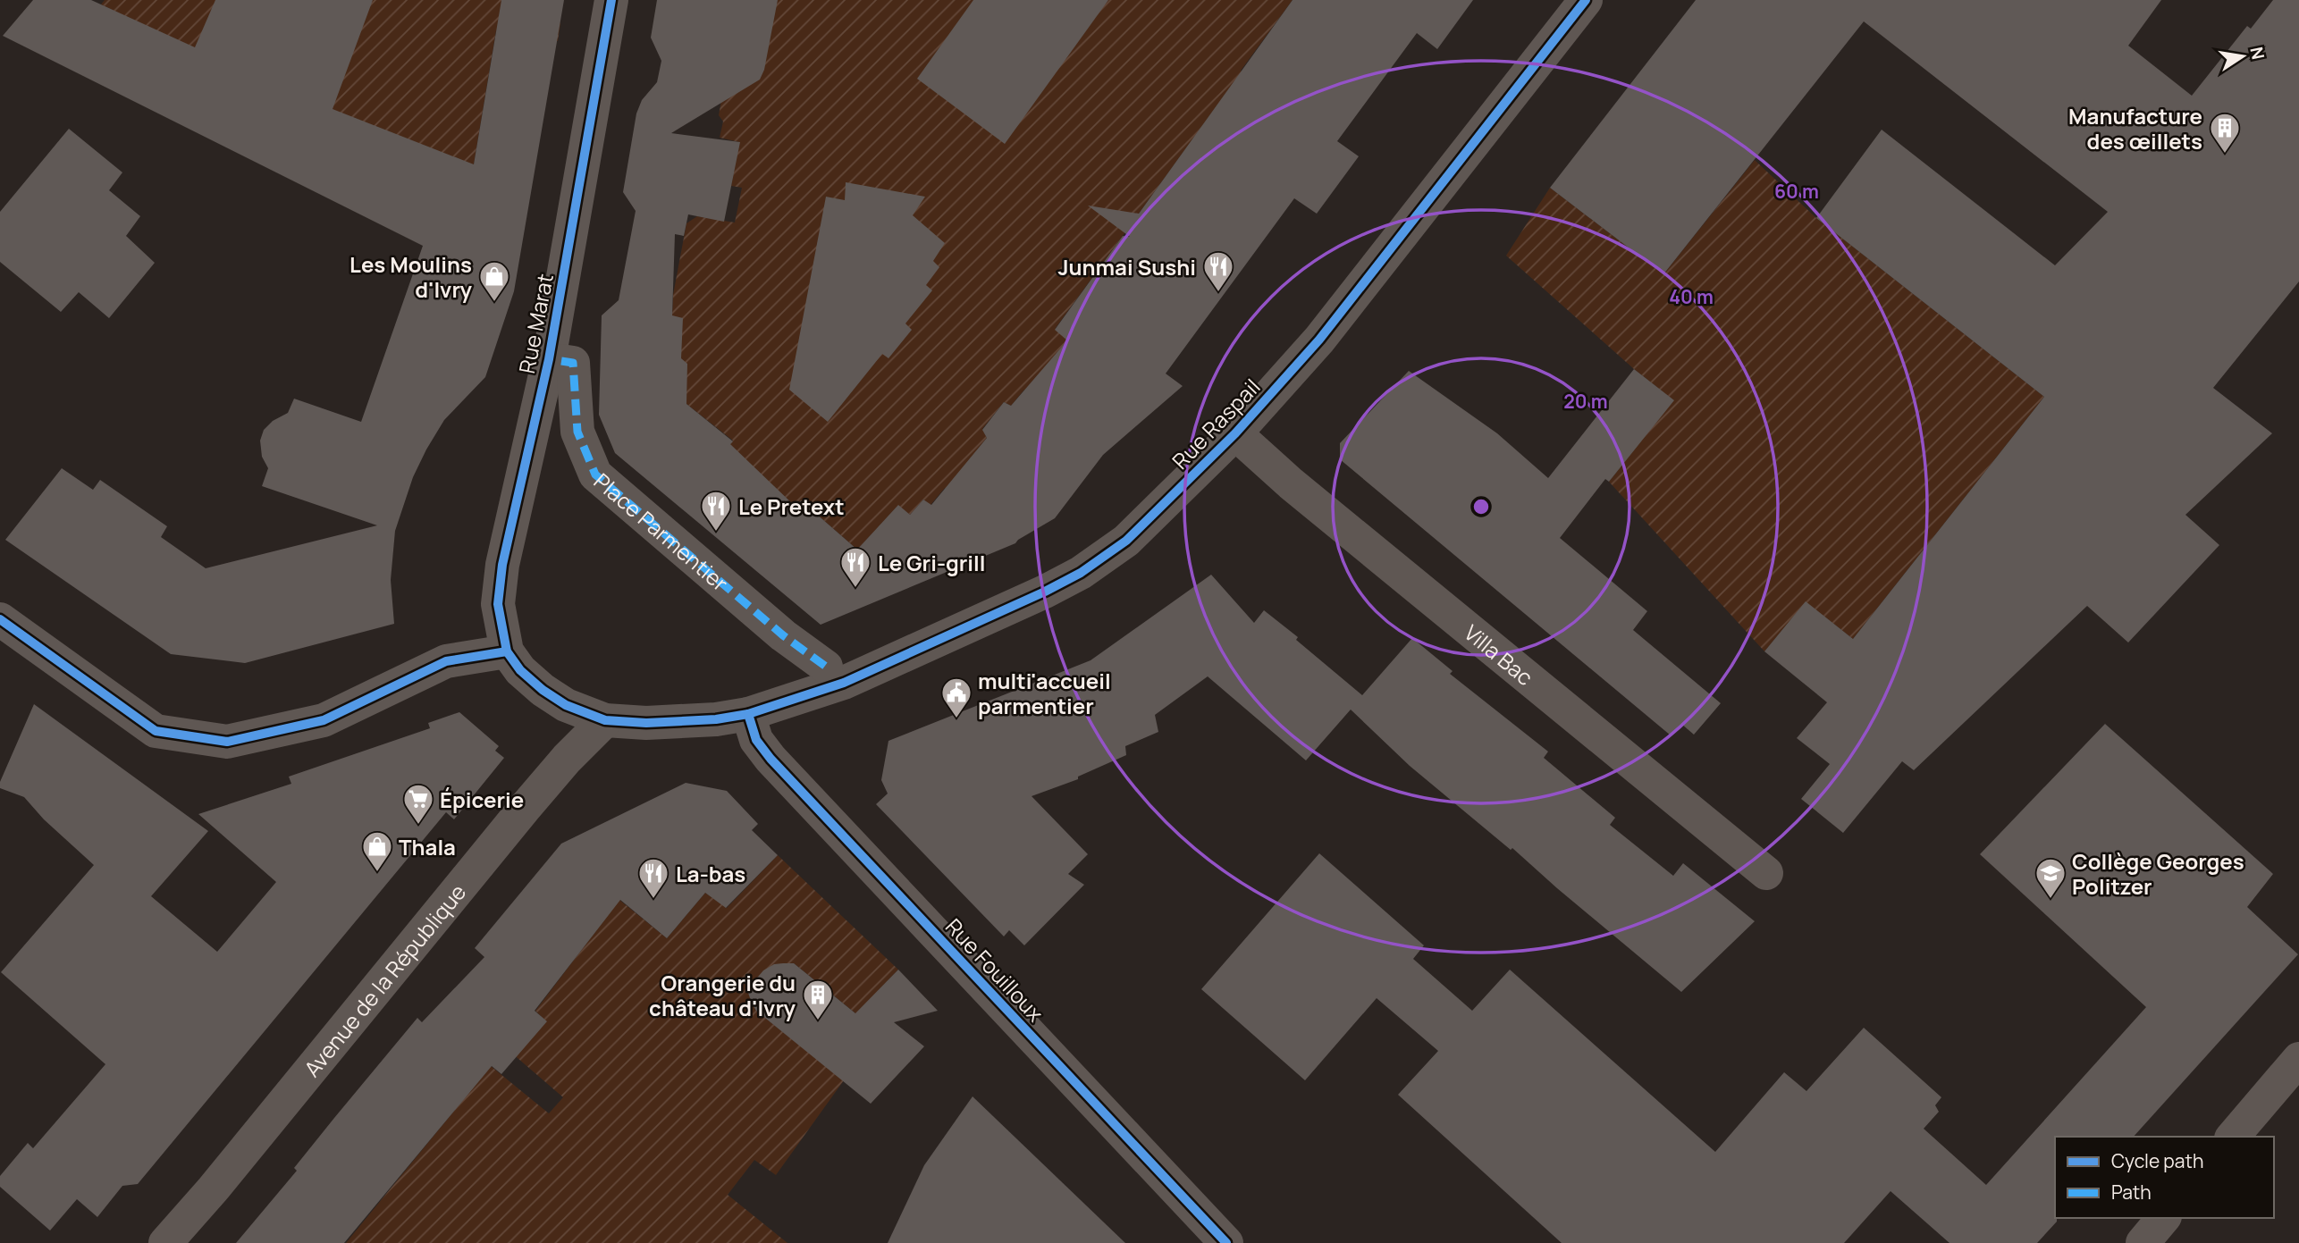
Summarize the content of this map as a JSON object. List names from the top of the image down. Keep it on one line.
{"streets":{"street":["Rue Marat","Rue Raspail","Place Parmentier","Villa Bac","Rue Fouilloux","Avenue de la République"]},"crossings":[["Rue Raspail","Villa Bac"],["Rue Raspail","Rue Fouilloux"],["Rue Raspail","Avenue de la République"]],"places":{"building":["Manufacture des œillets","Orangerie du château d'Ivry"],"restaurant":["Junmai Sushi","Le Pretext","Le Gri-grill","La-bas"],"shop":["Les Moulins d'Ivry","Thala"],"public building":["multi'accueil parmentier"],"supermarket":["Épicerie"],"school or university":["Collège Georges Politzer"]},"legend":["Cycle path","Path"],"north":"right","rings":["60 m","40 m","20 m"]}
